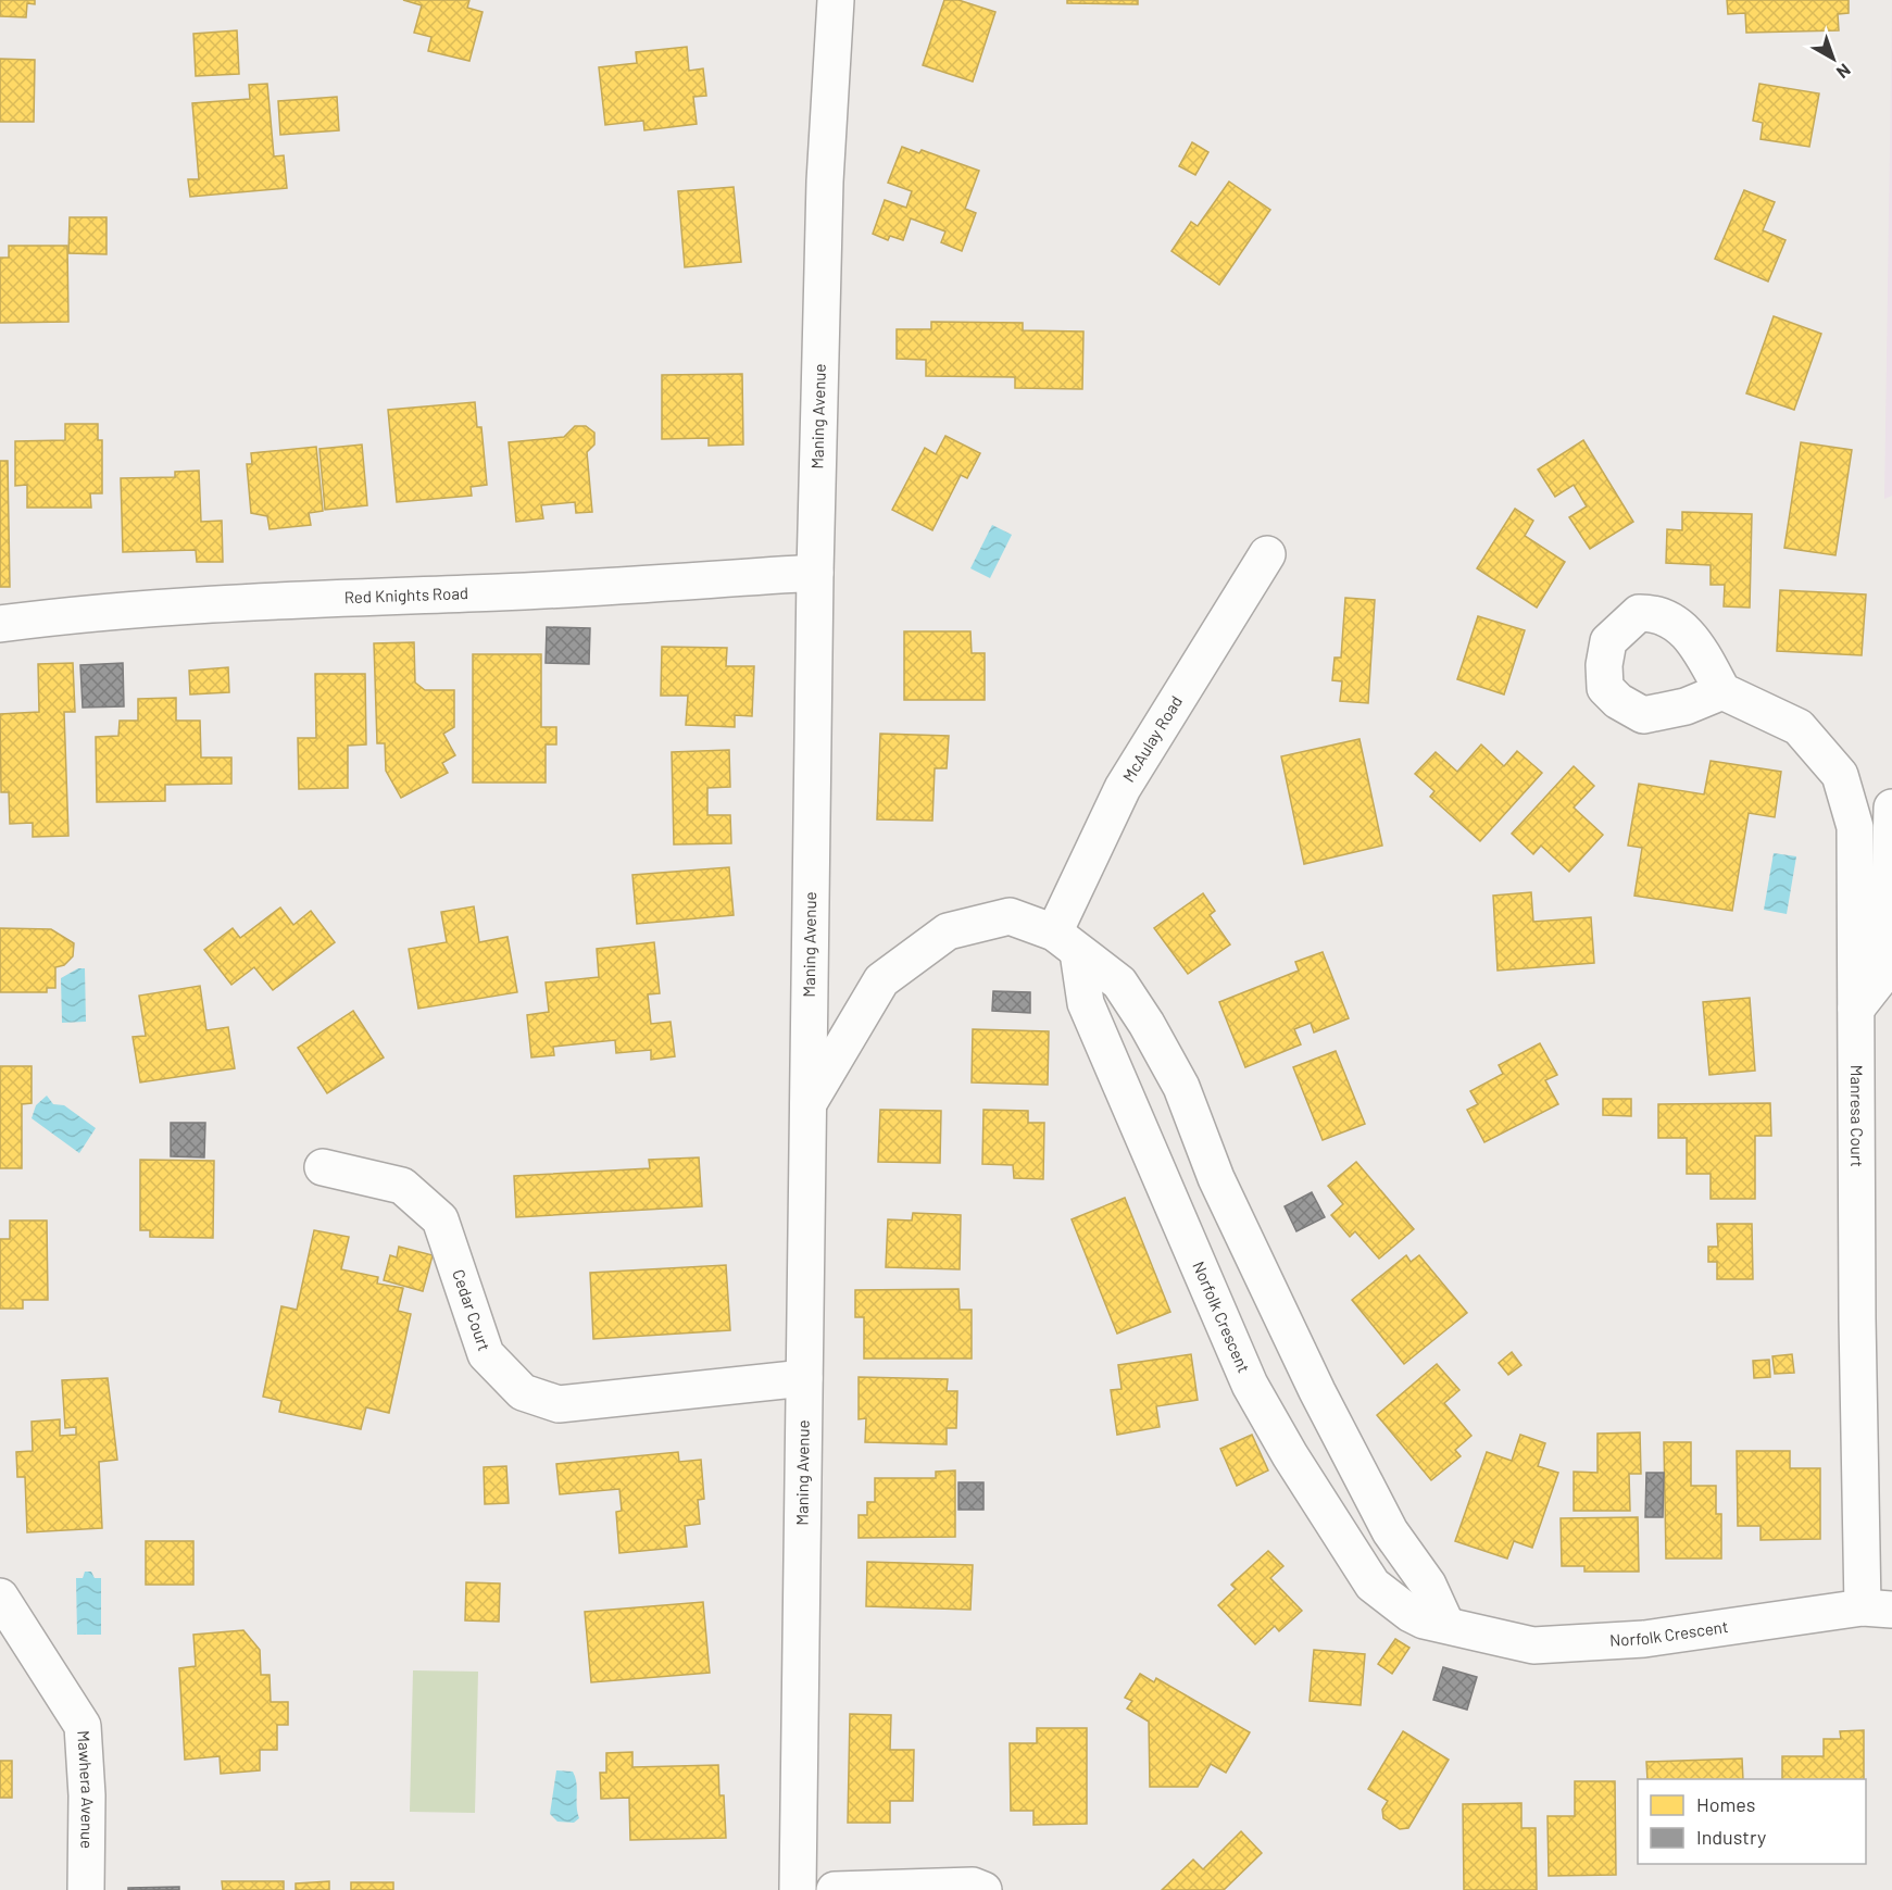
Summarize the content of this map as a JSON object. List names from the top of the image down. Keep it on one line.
{"streets":{"street":["Maning Avenue","Red Knights Road","McAulay Road","Manresa Court","Cedar Court","Norfolk Crescent","Mawhera Avenue"]},"crossings":[["Maning Avenue","Red Knights Road"],["Maning Avenue","Cedar Court"],["McAulay Road","Norfolk Crescent"],["Manresa Court","Norfolk Crescent"]],"legend":["Homes","Industry"],"north":"bottom right"}
